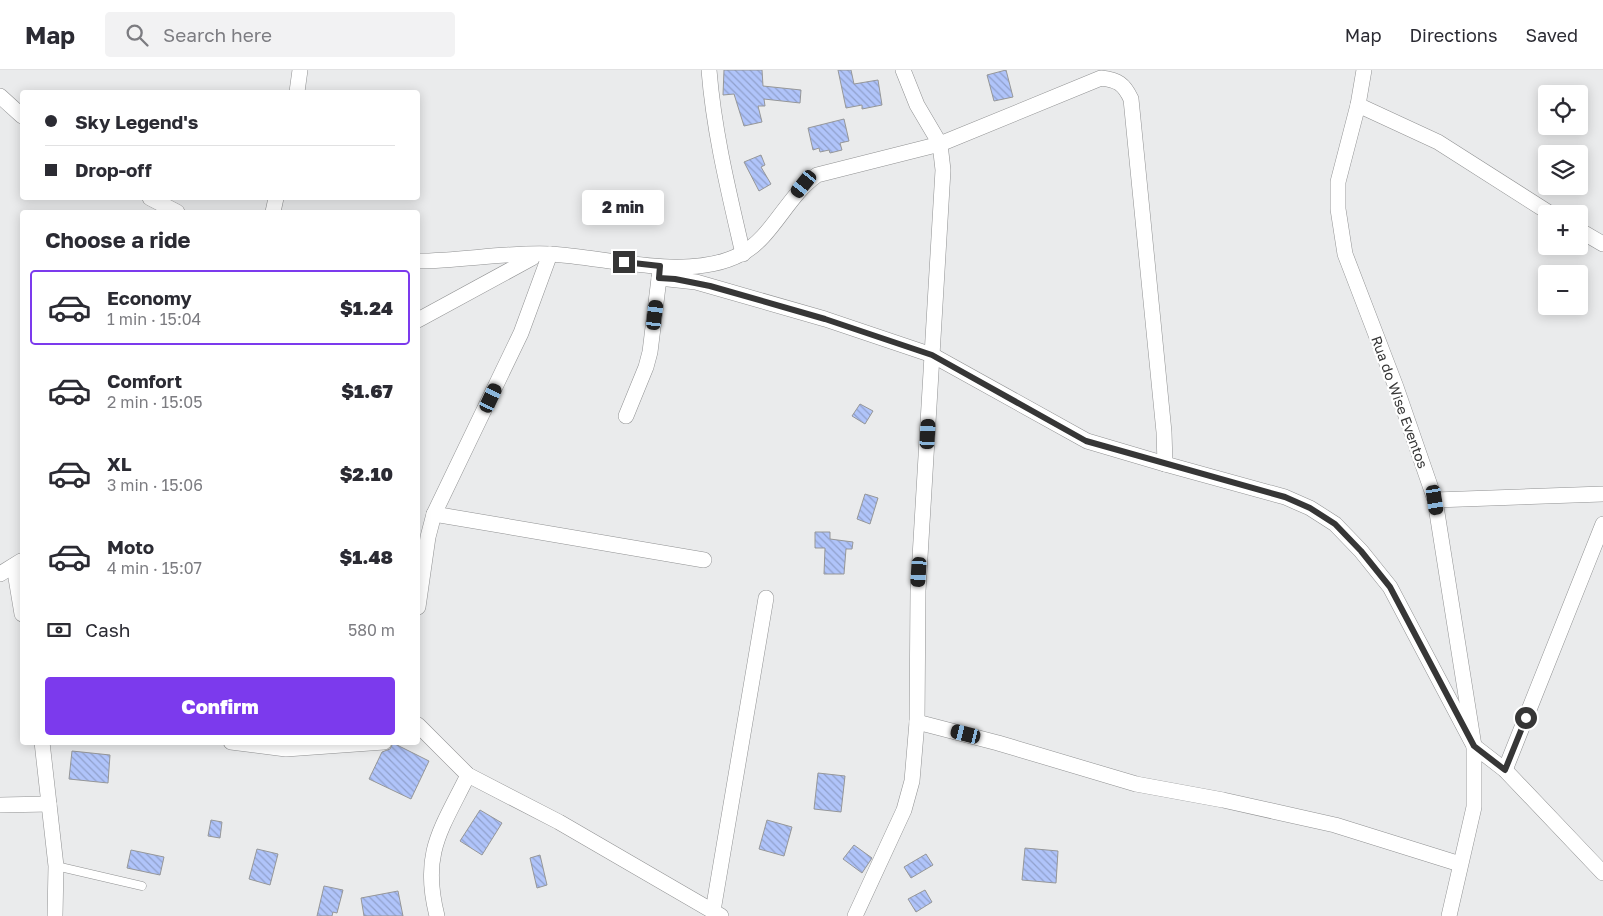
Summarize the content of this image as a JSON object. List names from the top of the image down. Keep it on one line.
{"streets":{"street":["Rua do Wise Eventos"]},"page":{"header":"Map","search":"Search here","nav":["Map","Directions","Saved"],"map_buttons":["+","−"],"banner":["Sky Legend's","Drop-off"],"bubble":"2 min","heading":"Choose a ride","list":[{"name":"Economy","note":"1 min · 15:04","value":"$1.24"},{"name":"Comfort","note":"2 min · 15:05","value":"$1.67"},{"name":"XL","note":"3 min · 15:06","value":"$2.10"},{"name":"Moto","note":"4 min · 15:07","value":"$1.48"}],"pay":["Cash","580 m"],"buttons":"Confirm"}}
